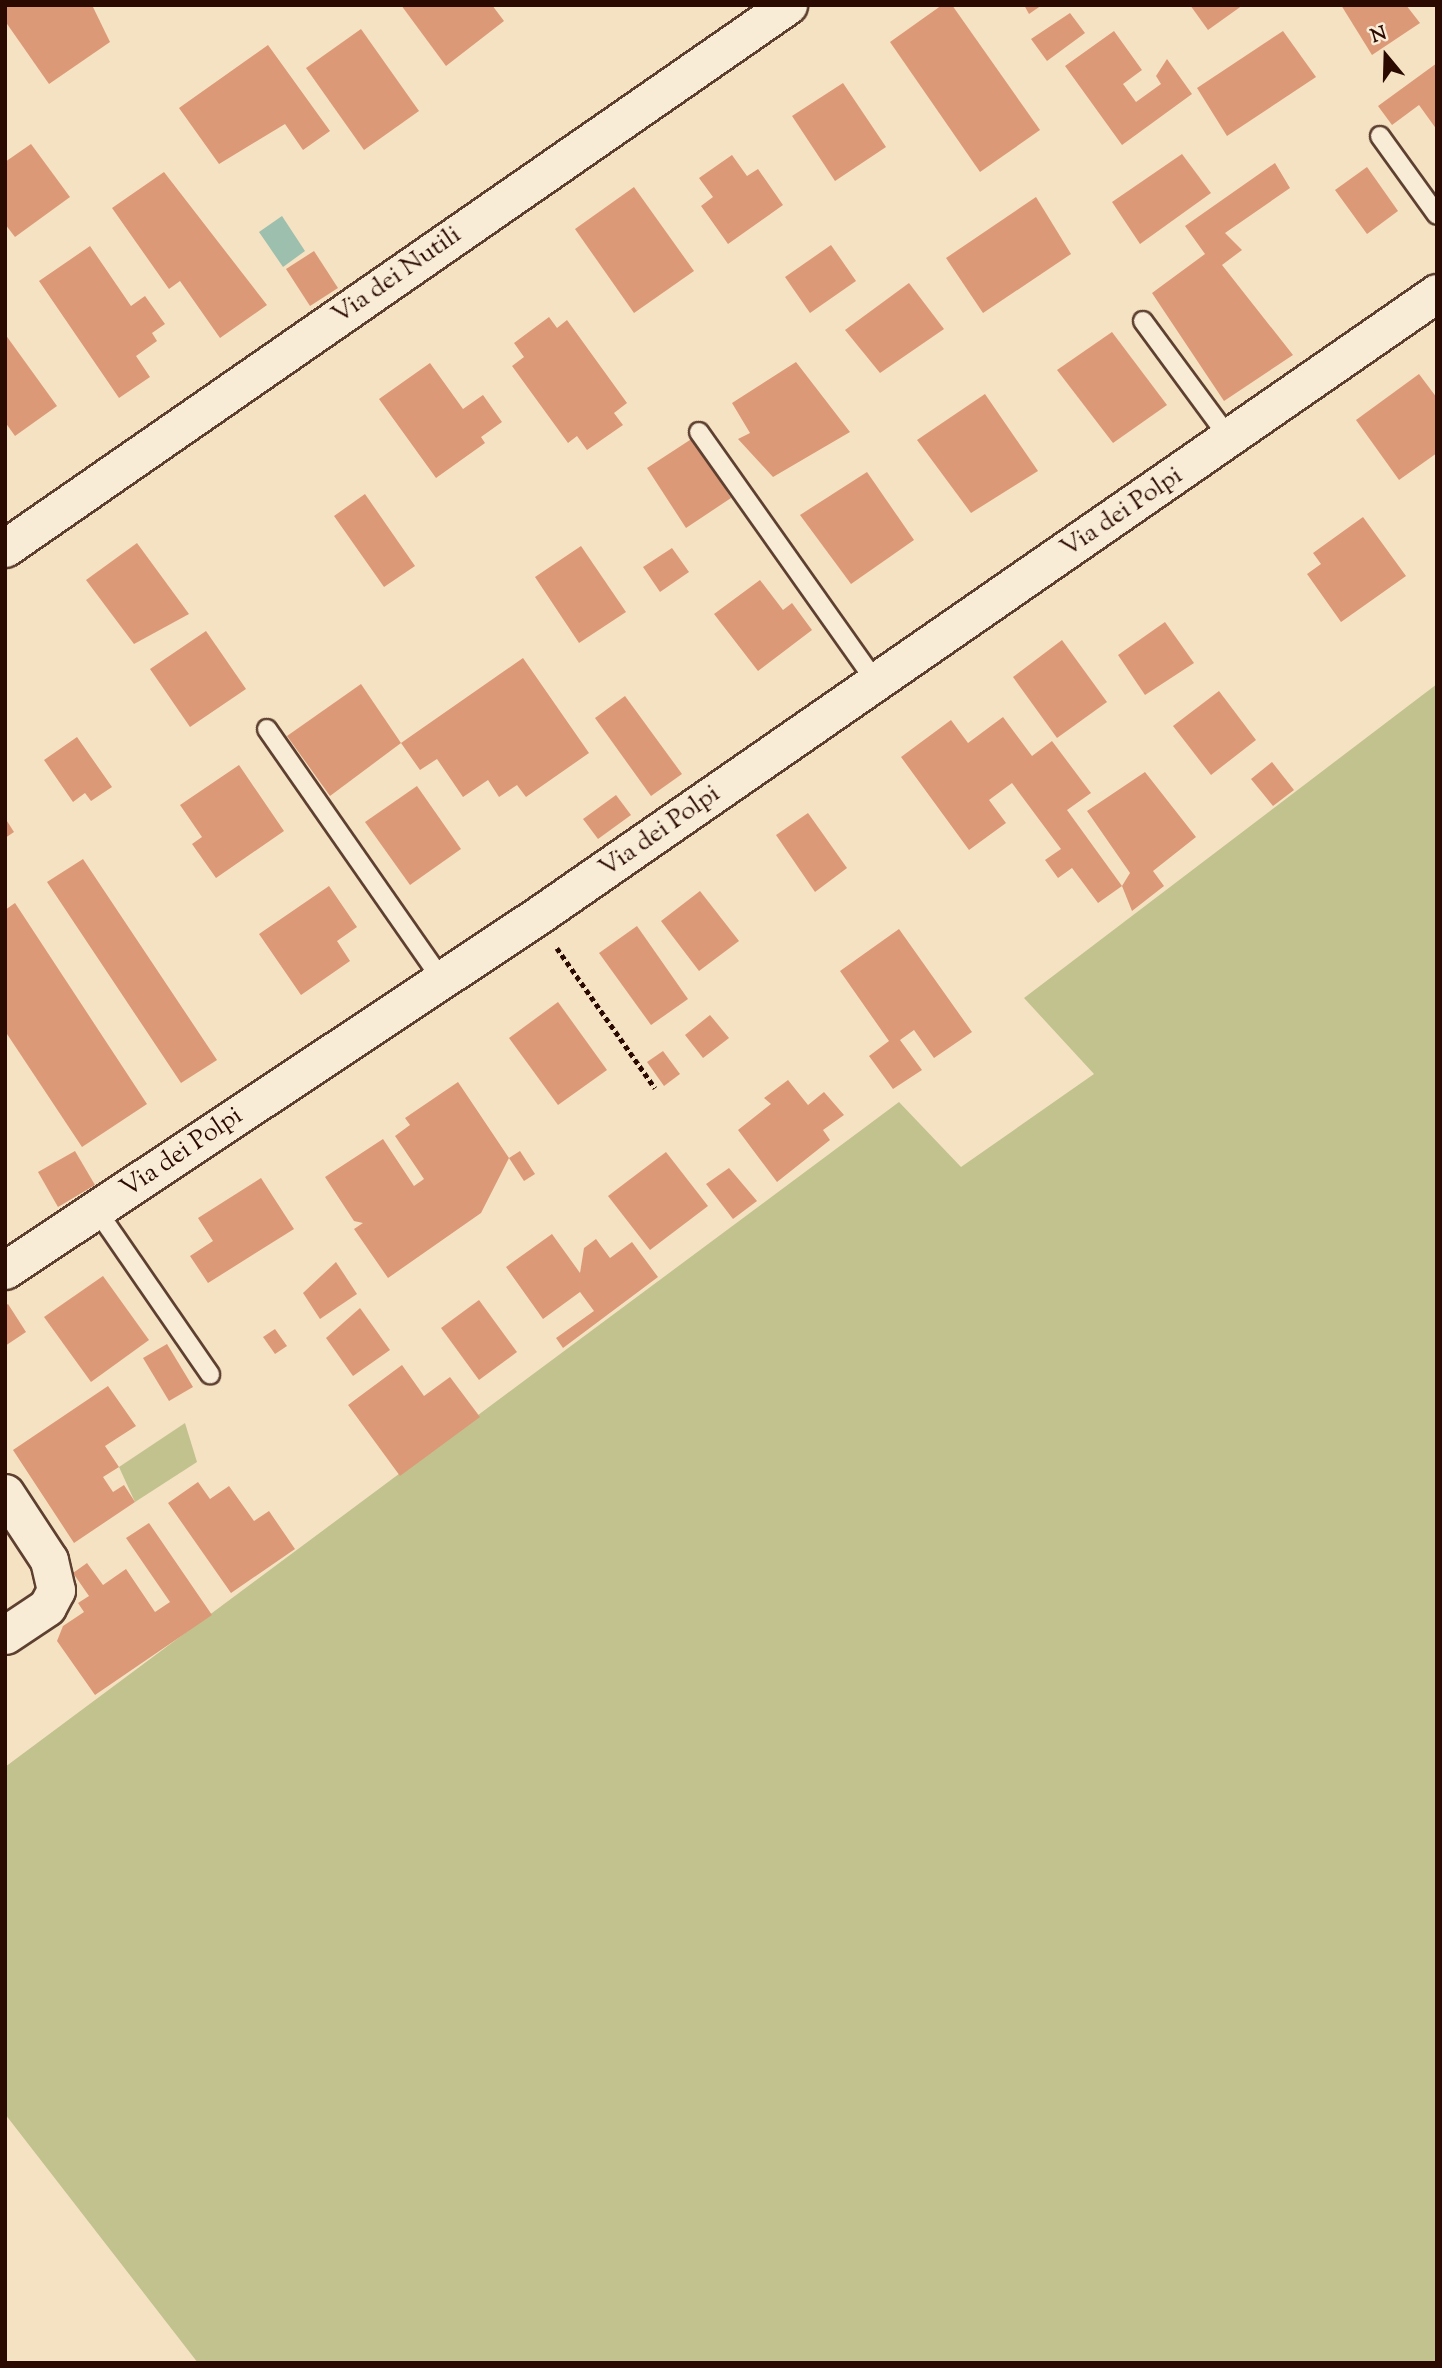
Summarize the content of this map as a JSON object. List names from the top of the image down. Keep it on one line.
{"streets":{"street":["Via dei Nutili","Via dei Polpi"]},"north":"top"}
